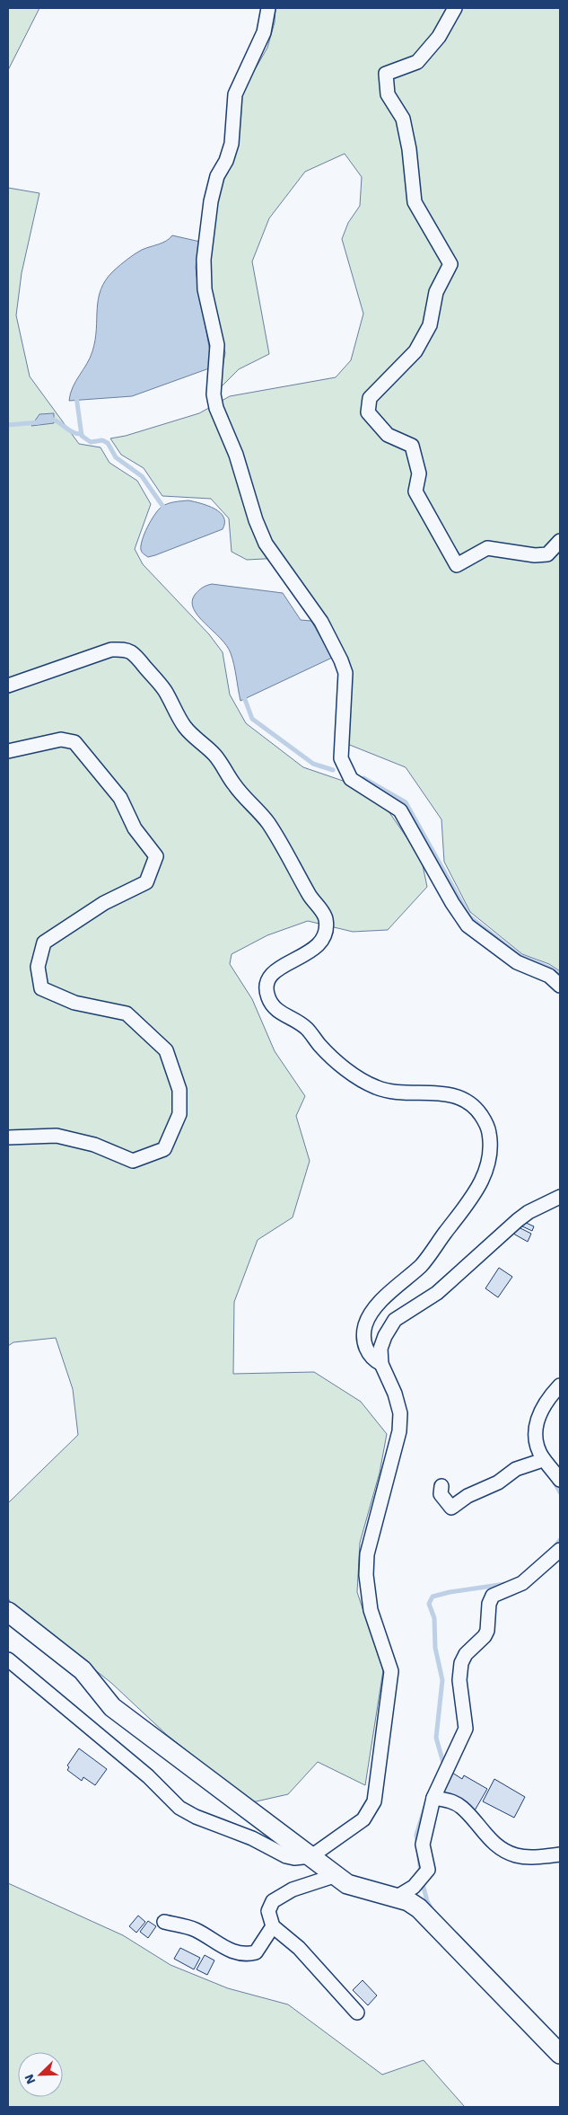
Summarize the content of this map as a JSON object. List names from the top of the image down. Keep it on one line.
{"north":"bottom left"}
